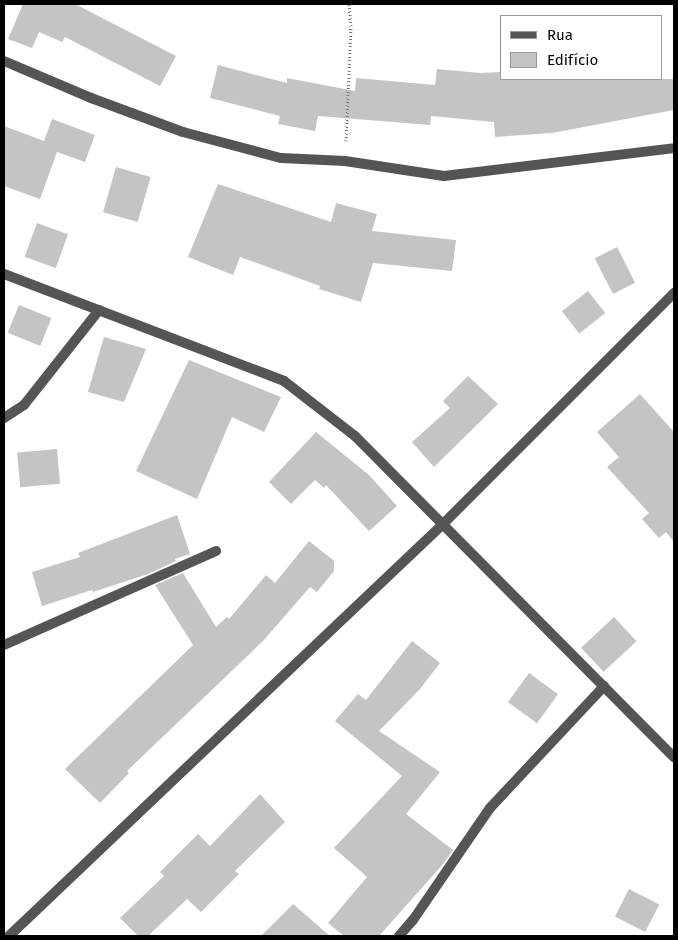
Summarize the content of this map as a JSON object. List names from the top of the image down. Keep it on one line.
{"legend":["Rua","Edifício"]}
